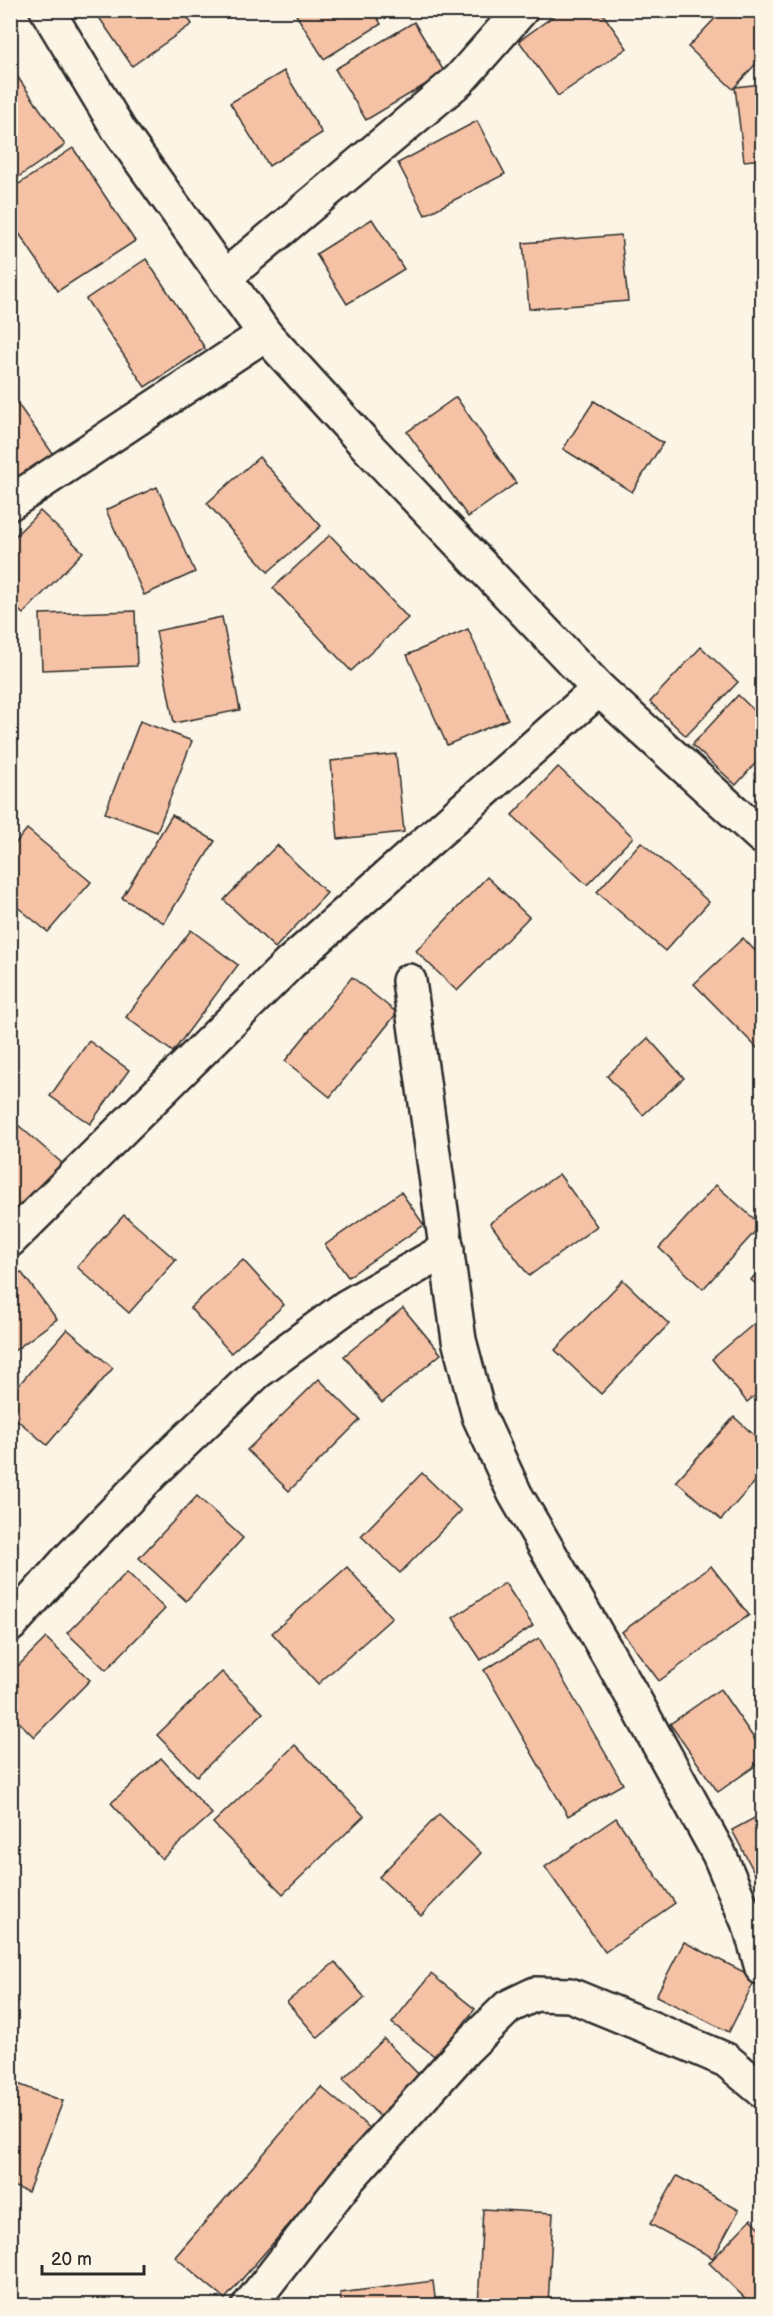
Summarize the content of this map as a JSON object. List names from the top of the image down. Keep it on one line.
{"scale_bar":"20 m"}
